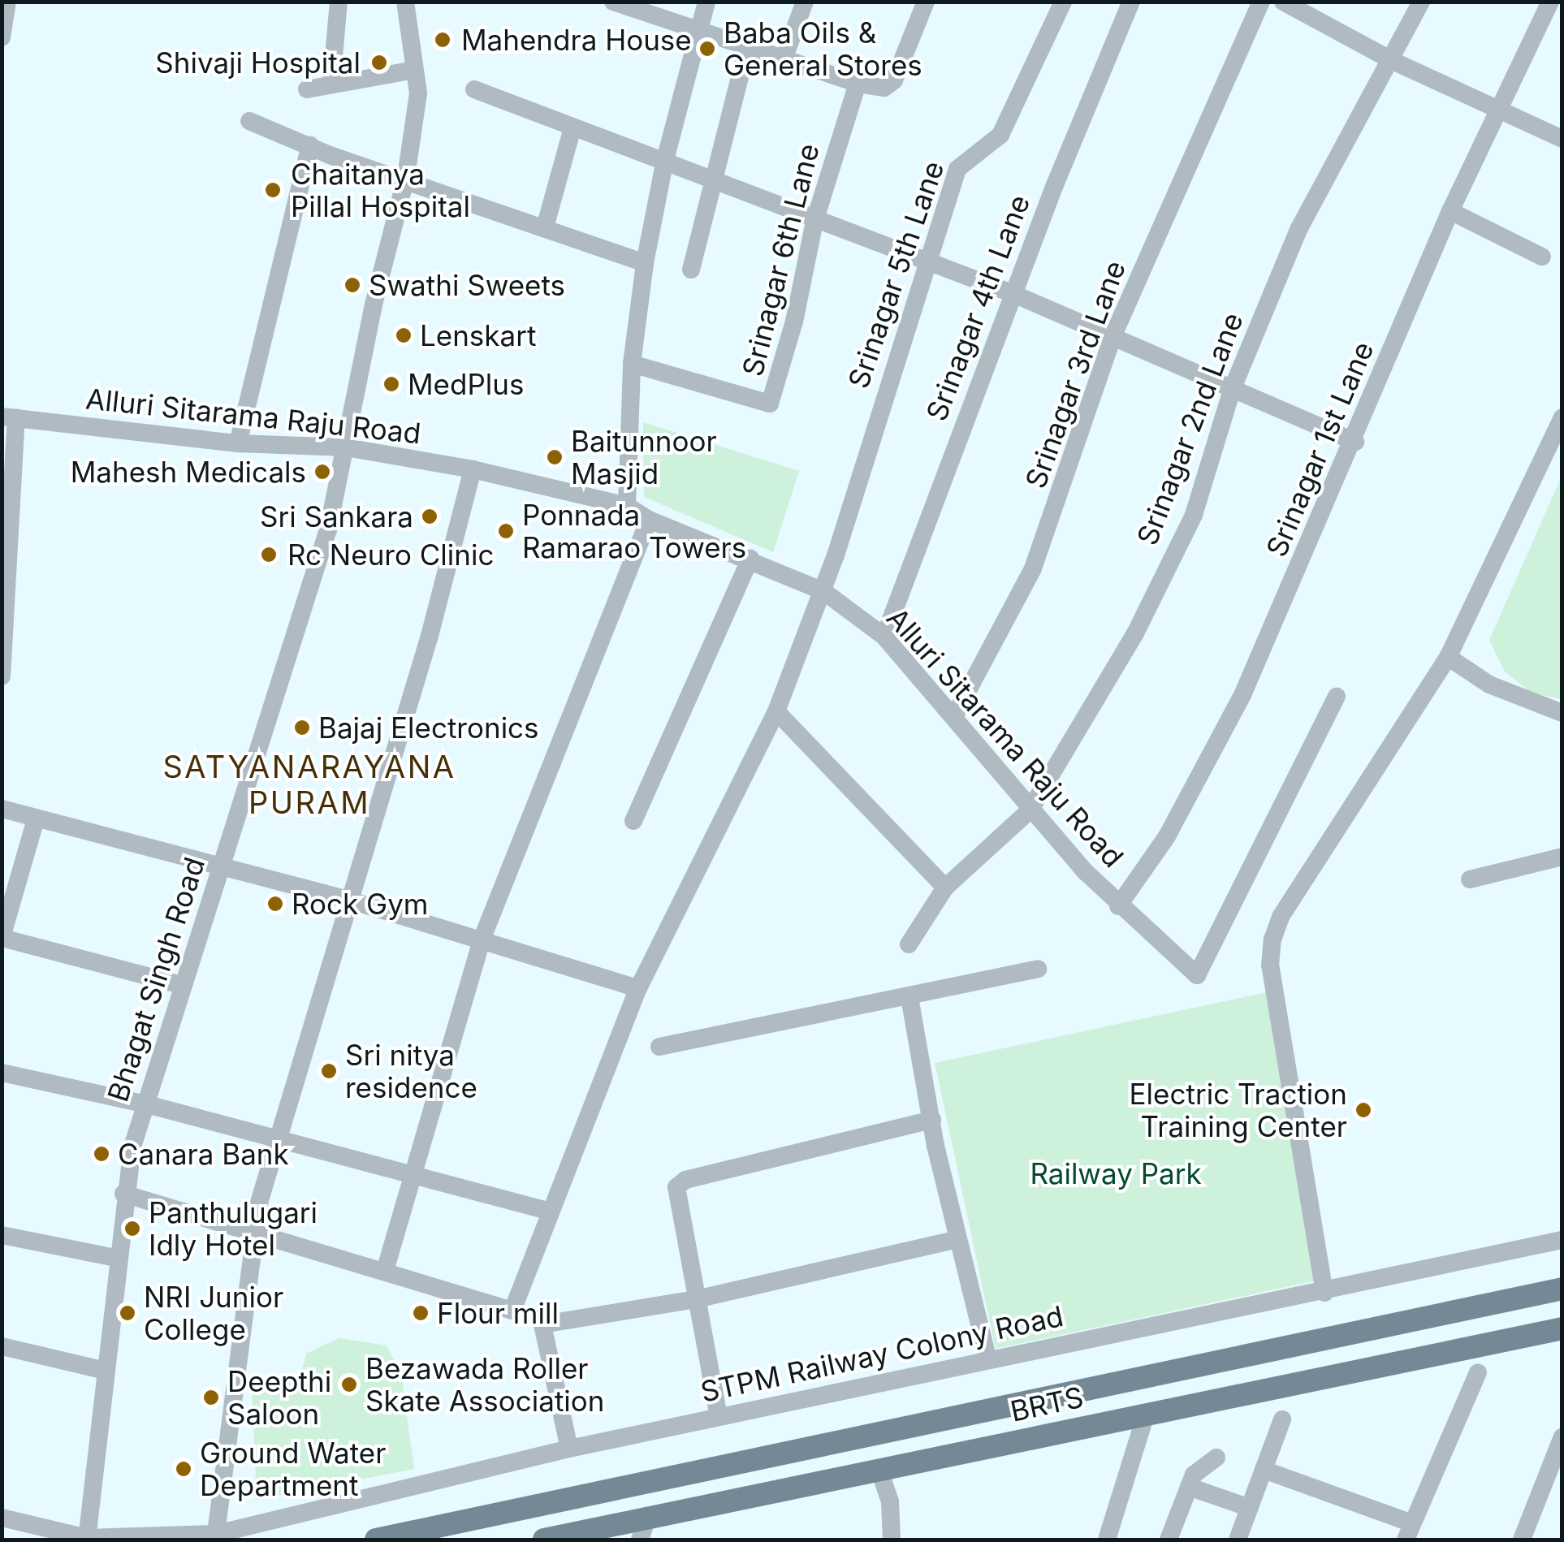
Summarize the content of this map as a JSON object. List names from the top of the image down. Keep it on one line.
{"streets":{"main road":["BRTS"],"street":["Srinagar 6th Lane","Srinagar 5th Lane","Srinagar 4th Lane","Srinagar 3rd Lane","Alluri Sitarama Raju Road","Srinagar 2nd Lane","Srinagar 1st Lane","Bhagat Singh Road","STPM Railway Colony Road"]},"crossings":[["Srinagar 5th Lane","Alluri Sitarama Raju Road"],["Srinagar 4th Lane","Alluri Sitarama Raju Road"],["Srinagar 3rd Lane","Alluri Sitarama Raju Road"],["Alluri Sitarama Raju Road","Srinagar 2nd Lane"],["Alluri Sitarama Raju Road","Srinagar 1st Lane"],["Alluri Sitarama Raju Road","Bhagat Singh Road"],["Bhagat Singh Road","STPM Railway Colony Road"]],"districts":["SATYANARAYANA PURAM"],"parks":["Railway Park"],"places":["Mahendra House","Baba Oils & General Stores","Shivaji Hospital","Chaitanya Pillal Hospital","Swathi Sweets","Lenskart","MedPlus","Baitunnoor Masjid","Mahesh Medicals","Sri Sankara","Ponnada Ramarao Towers","Rc Neuro Clinic","Bajaj Electronics","Rock Gym","Sri nitya residence","Electric Traction Training Center","Canara Bank","Panthulugari Idly Hotel","NRI Junior College","Flour mill","Bezawada Roller Skate Association","Deepthi Saloon","Ground Water Department"]}
